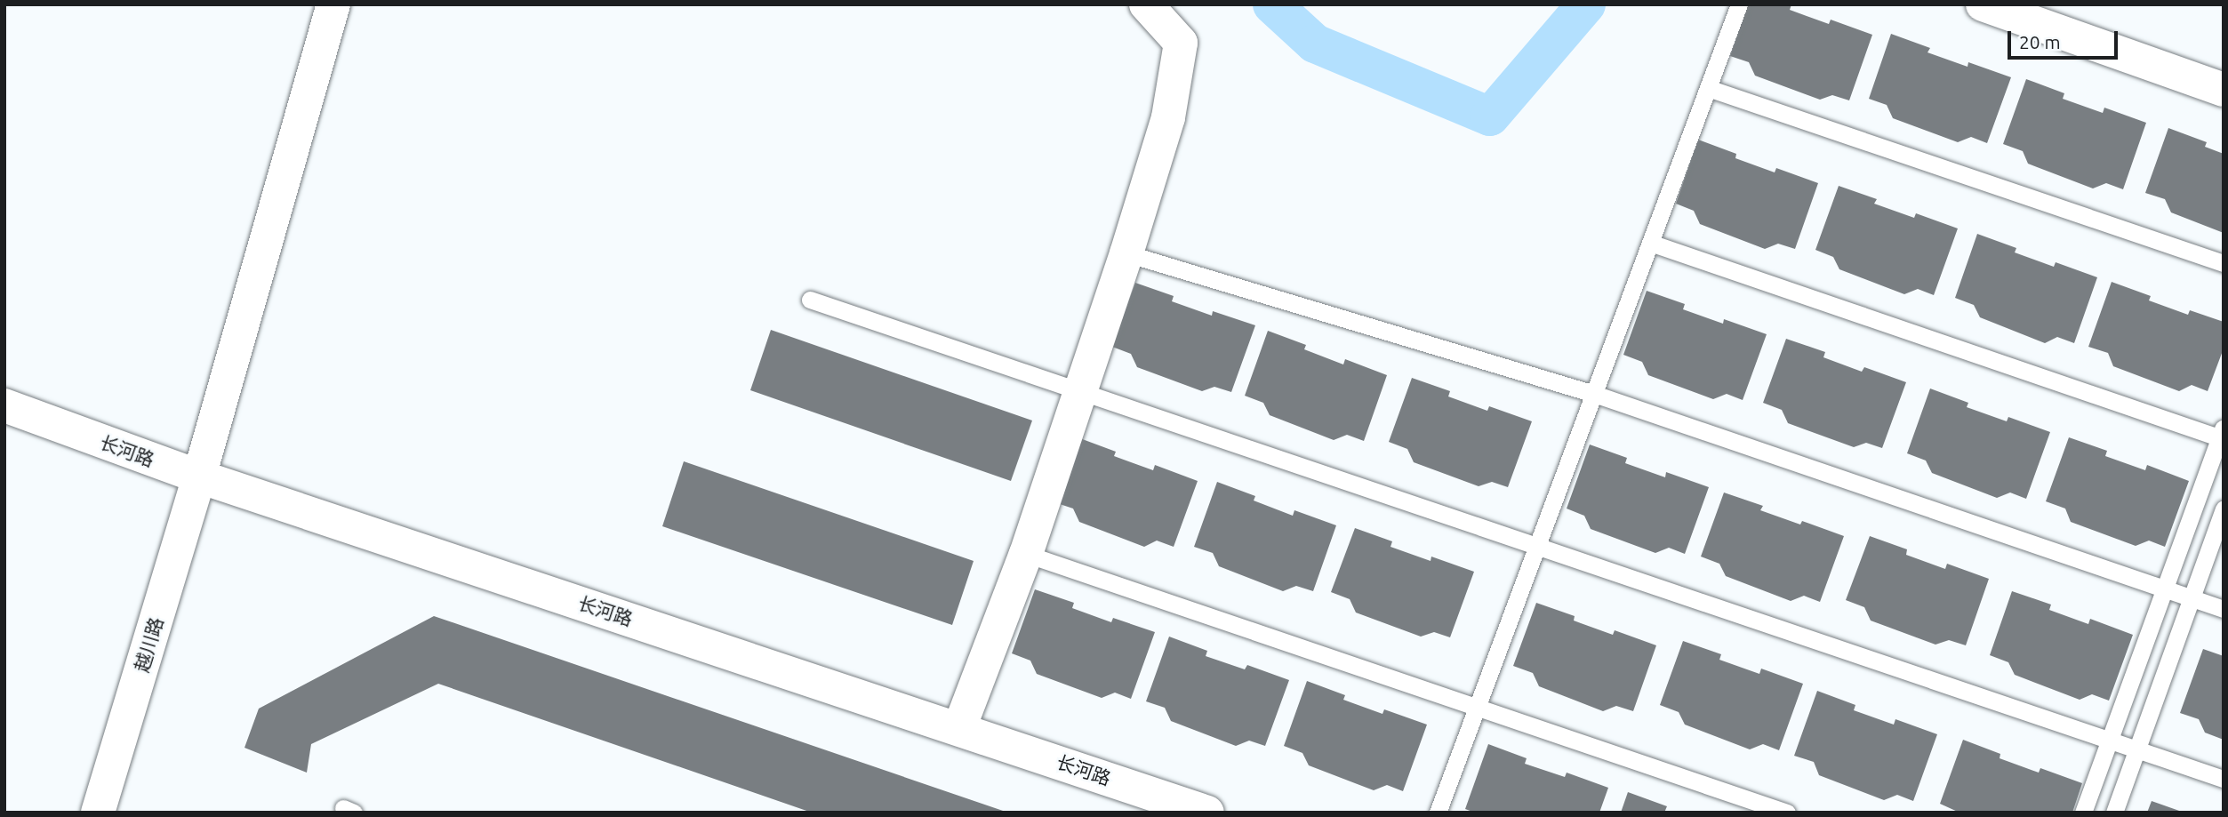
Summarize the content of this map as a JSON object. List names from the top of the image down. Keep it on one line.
{"streets":{"street":["长河路","越川路"]},"crossings":[["长河路","越川路"]],"scale_bar":"20 m"}
